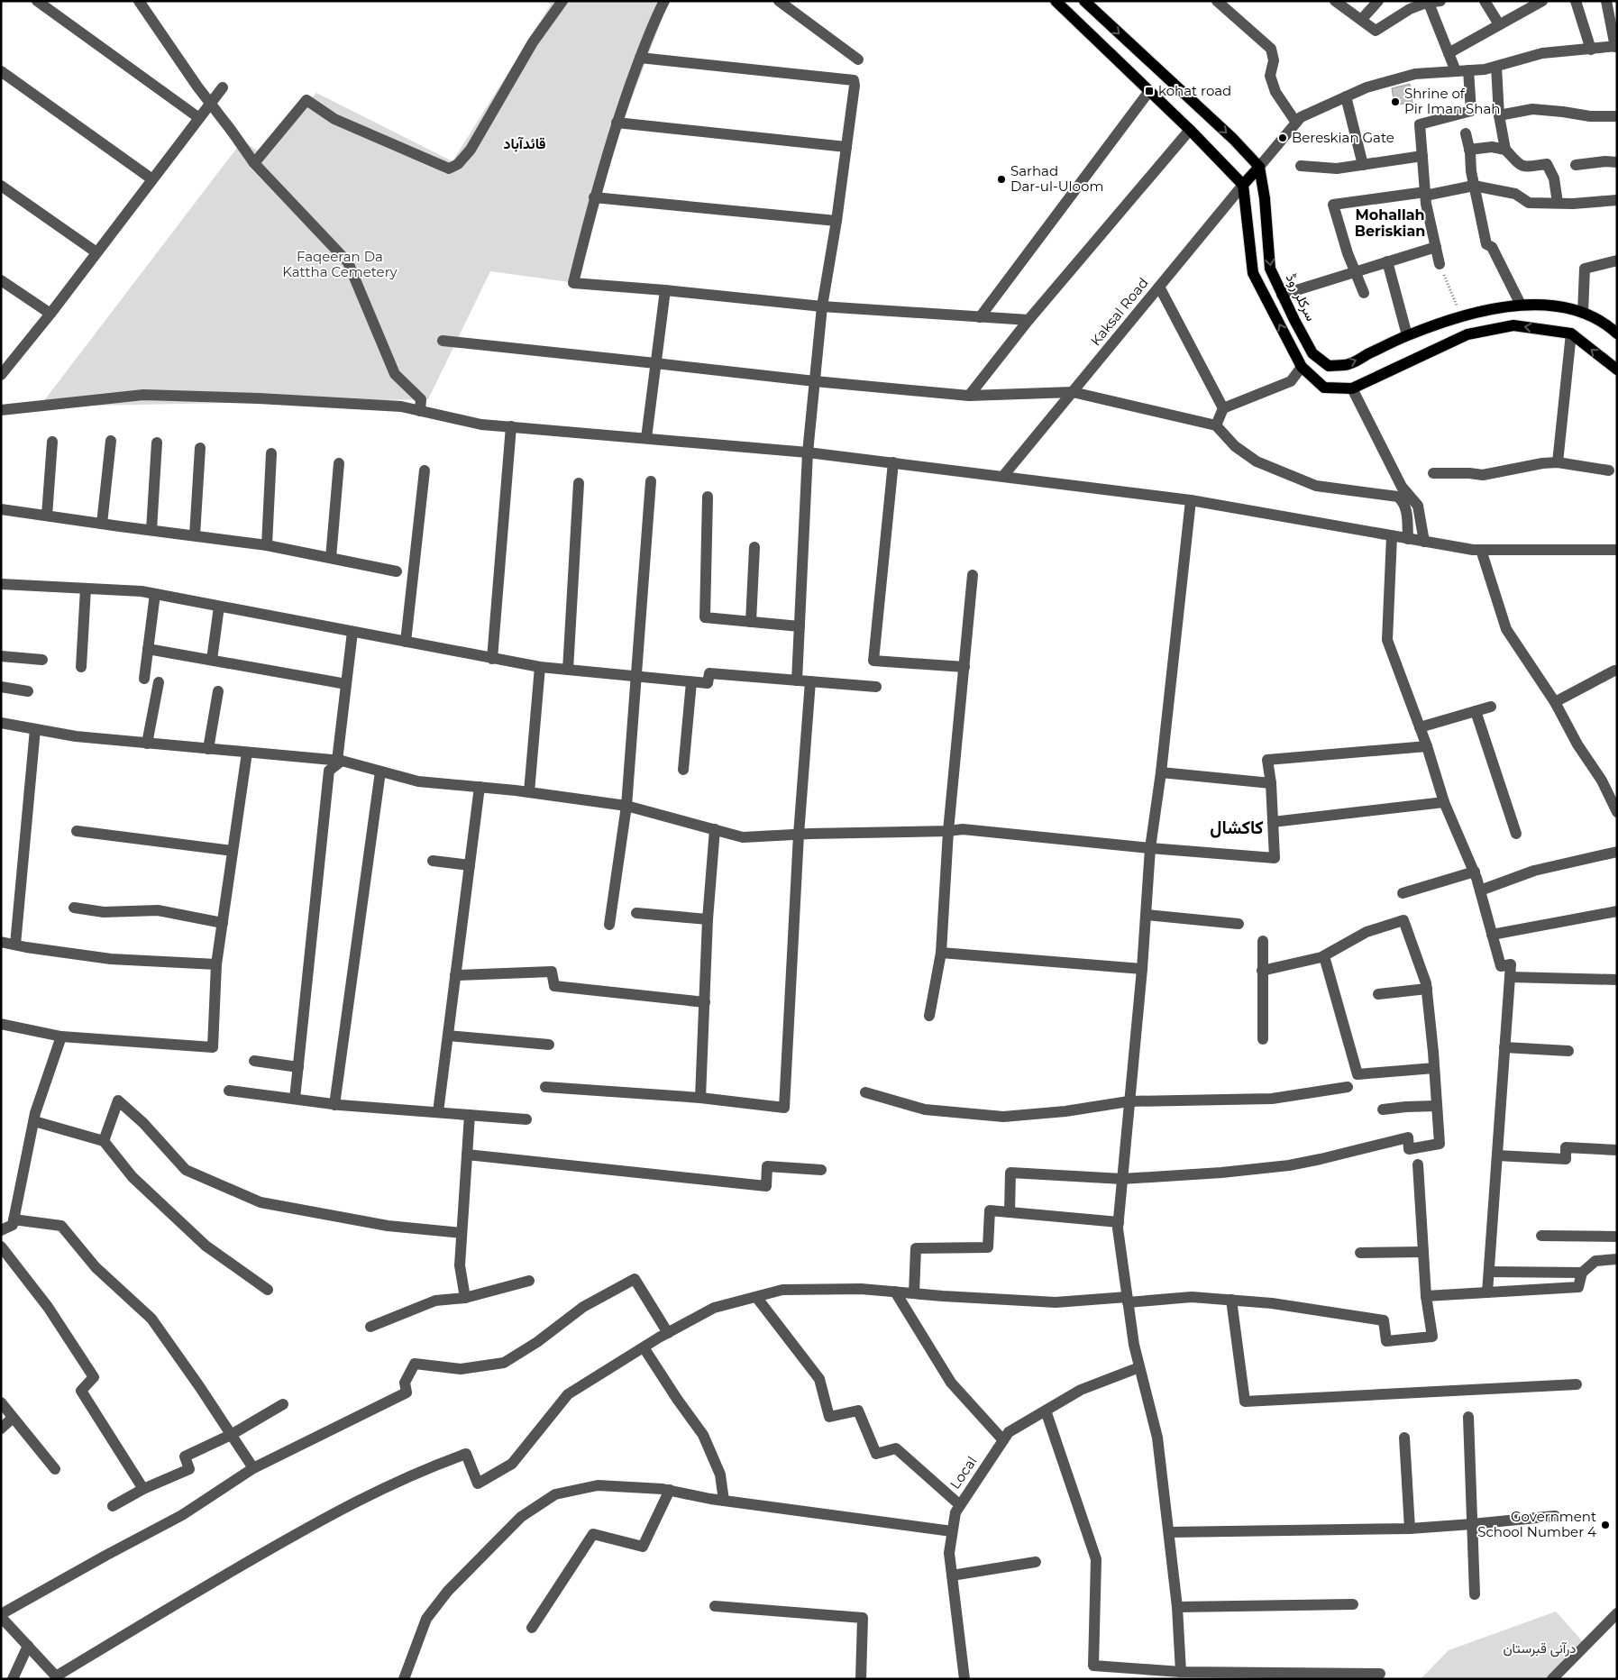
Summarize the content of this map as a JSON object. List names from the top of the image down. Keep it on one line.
{"streets":{"main road":["سرکلر روڈ","Kaksal Road"],"street":["Local"]},"crossings":[["سرکلر روڈ","Kaksal Road"]],"districts":["قائدآباد","Mohallah Beriskian","کاکشال"],"parks":["Faqeeran Da Kattha Cemetery","درآنی قبرستان"],"places":{"transit":["kohat road"],"other":["Shrine of Pir Iman Shah","Bereskian Gate","Sarhad Dar-ul-Uloom","Government School Number 4"]}}
